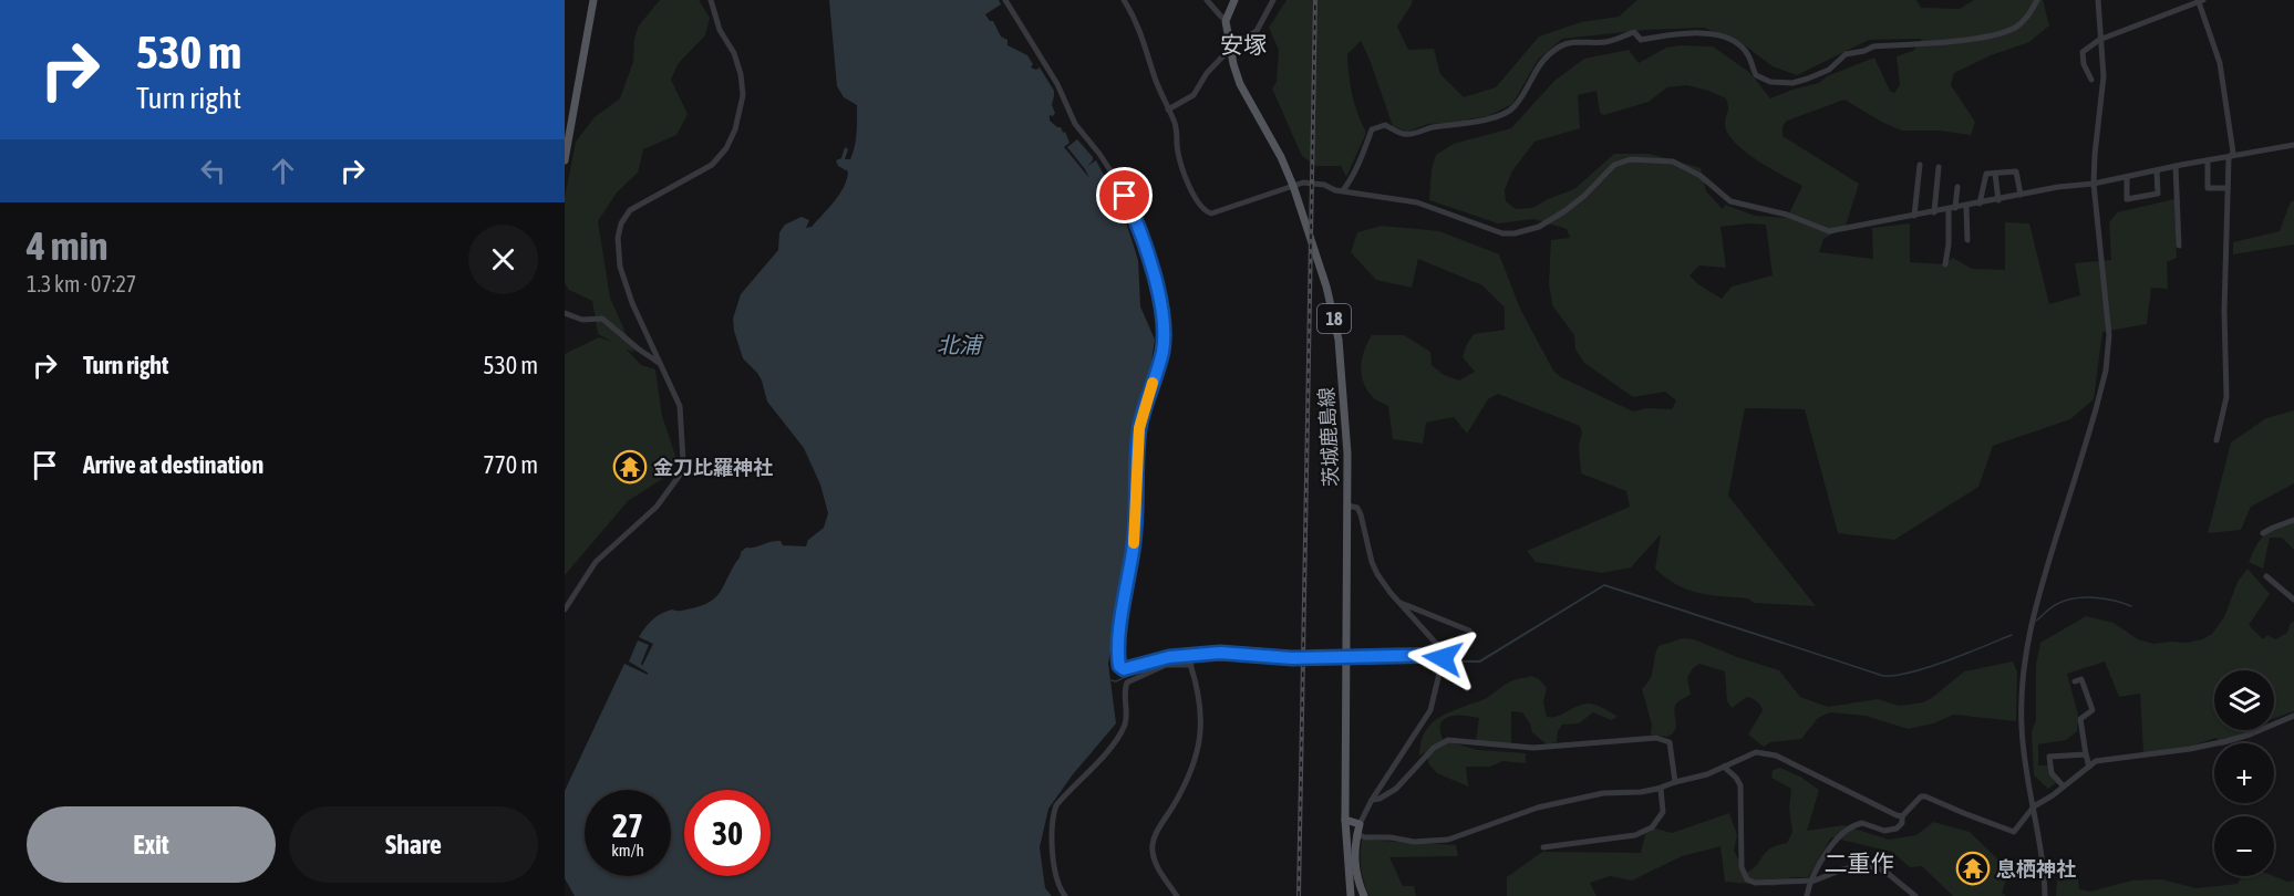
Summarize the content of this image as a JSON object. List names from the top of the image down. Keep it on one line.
{"streets":{"main road":["18","茨城鹿島線"]},"districts":["安塚","二重作"],"water":["北浦"],"places":{"temple":["金刀比羅神社","息栖神社"]},"page":{"turn":["530 m","Turn right"],"heading":["4 min","1.3 km · 07:27"],"list":[{"name":"Turn right","value":"530 m"},{"name":"Arrive at destination","value":"770 m"}],"map_buttons":["+","−"],"speed":"27 km/h","limit":"30","buttons":["Exit","Share"]}}
